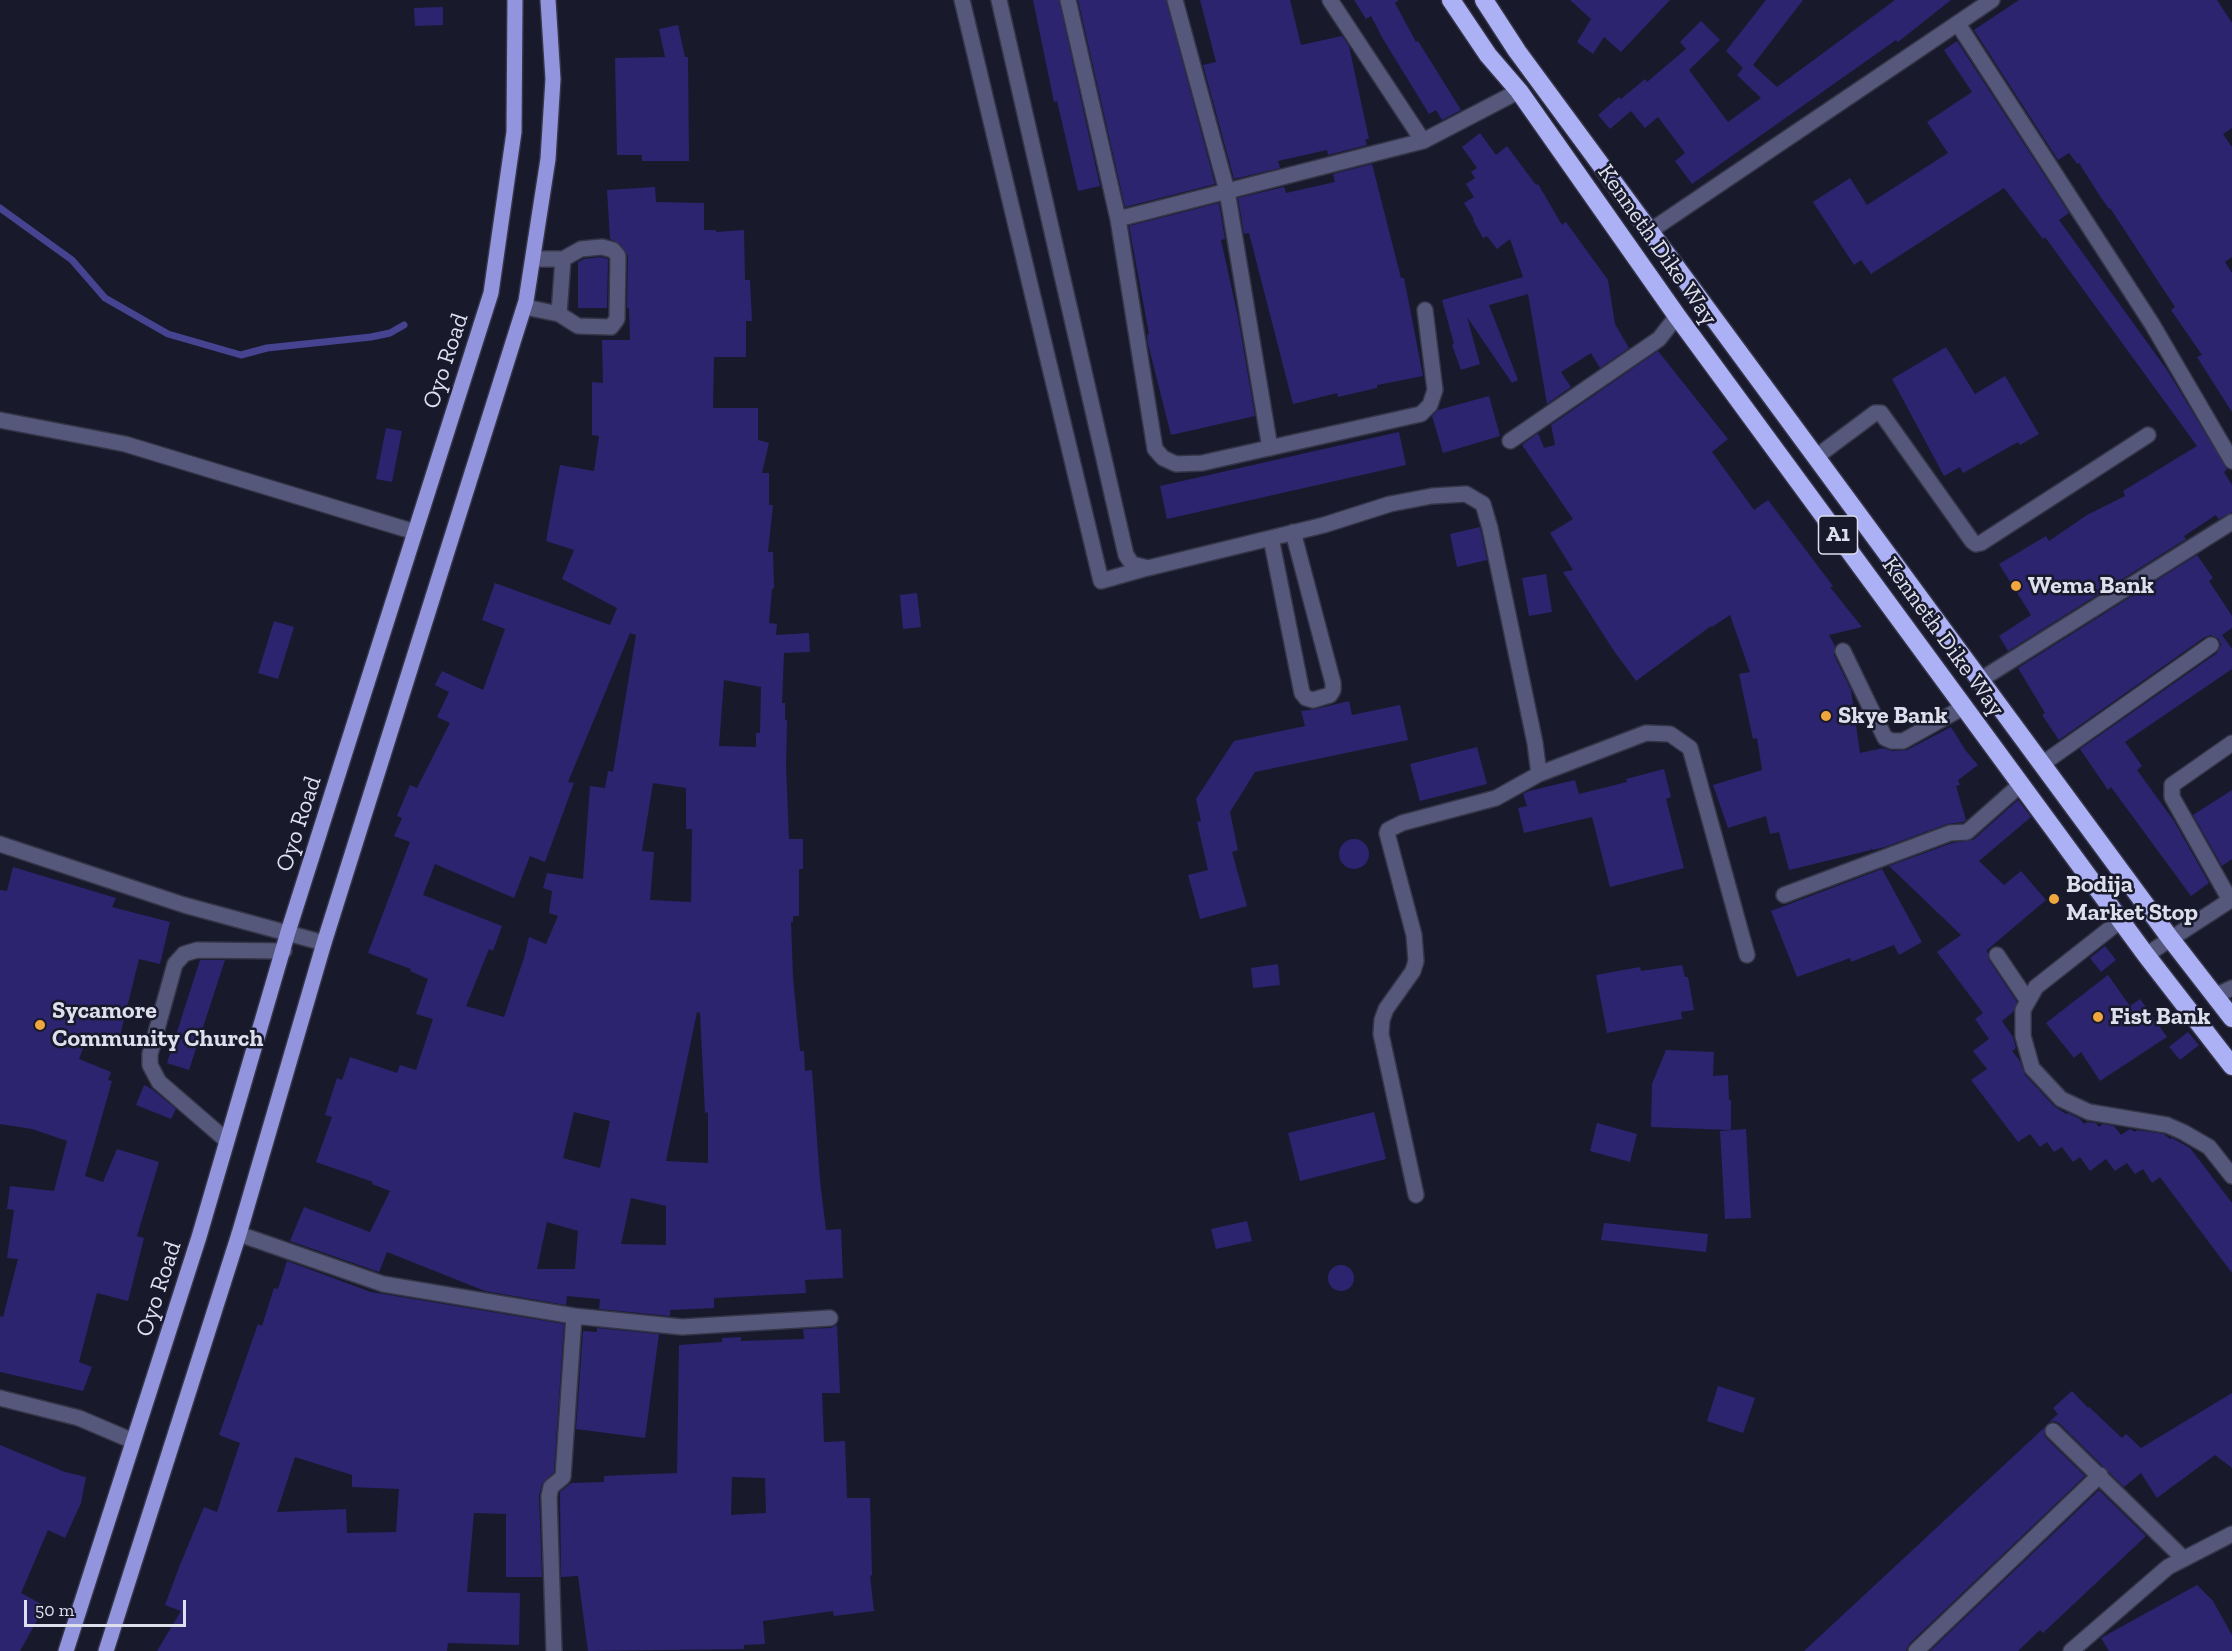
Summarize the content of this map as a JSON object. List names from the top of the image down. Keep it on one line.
{"streets":{"highway":["Kenneth Dike Way","A1"],"main road":["Oyo Road"]},"places":["Wema Bank","Skye Bank","Bodija Market Stop","Fist Bank","Sycamore Community Church"],"scale_bar":"50 m"}
